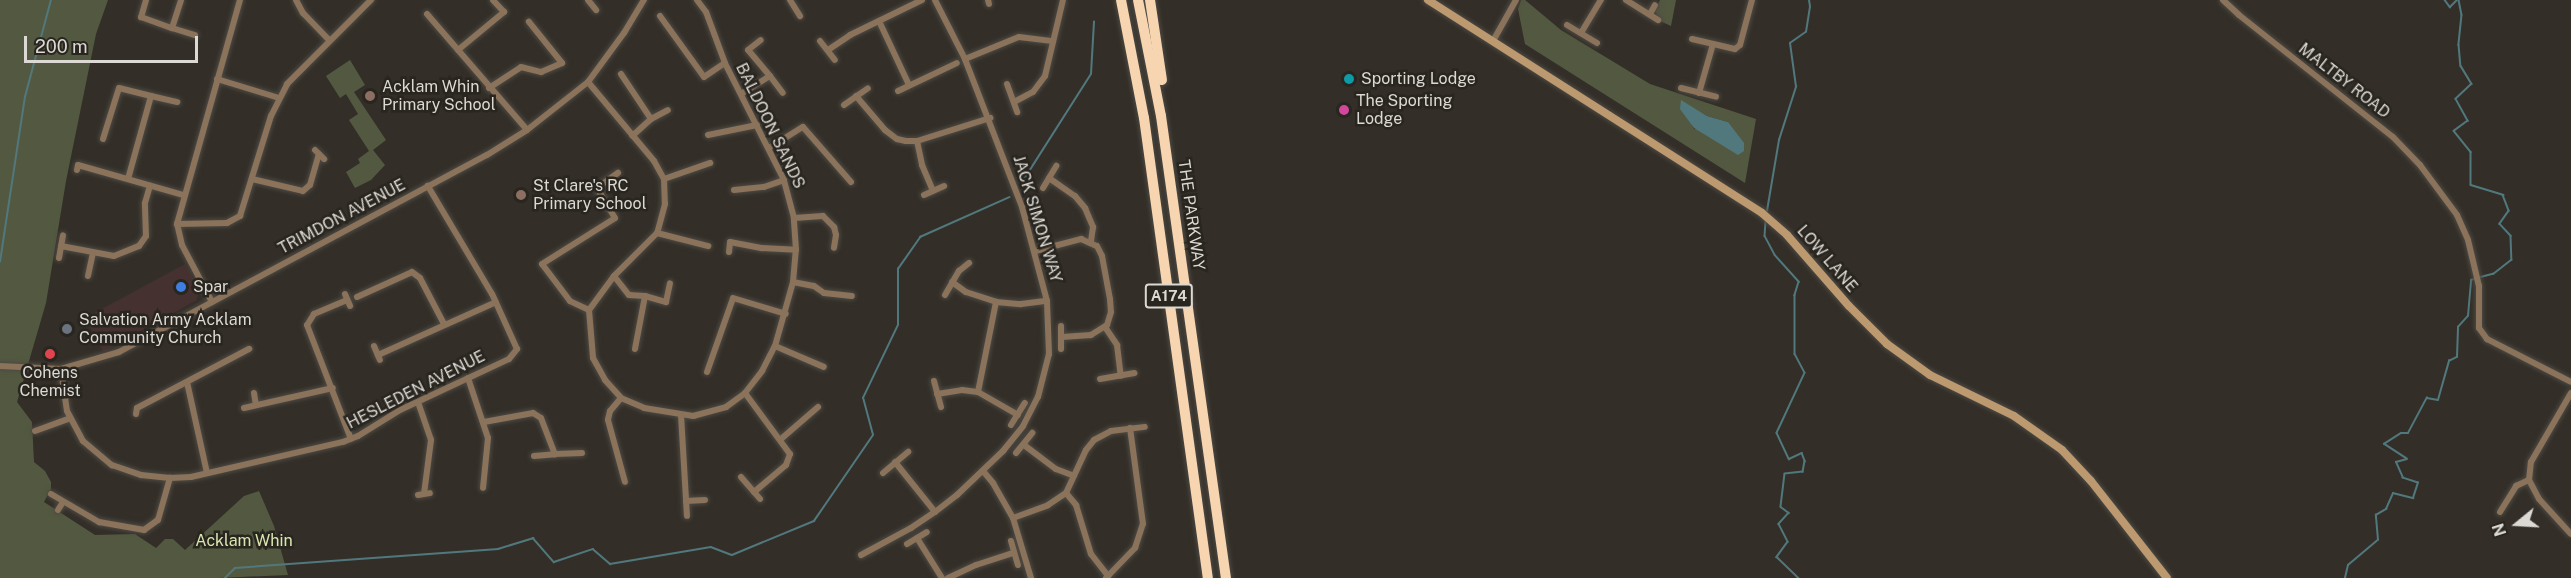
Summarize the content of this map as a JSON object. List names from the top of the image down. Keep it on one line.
{"streets":{"highway":["THE PARKWAY","A174"],"main road":["LOW LANE"],"street":["MALTBY ROAD","BALDOON SANDS","TRIMDON AVENUE","JACK SIMON WAY","HESLEDEN AVENUE"]},"crossings":[["TRIMDON AVENUE","HESLEDEN AVENUE"]],"parks":["Acklam Whin"],"places":["Sporting Lodge","Acklam Whin Primary School","The Sporting Lodge","St Clare's RC Primary School","Spar","Salvation Army Acklam Community Church","Cohens Chemist"],"scale_bar":"200 m","north":"left"}
